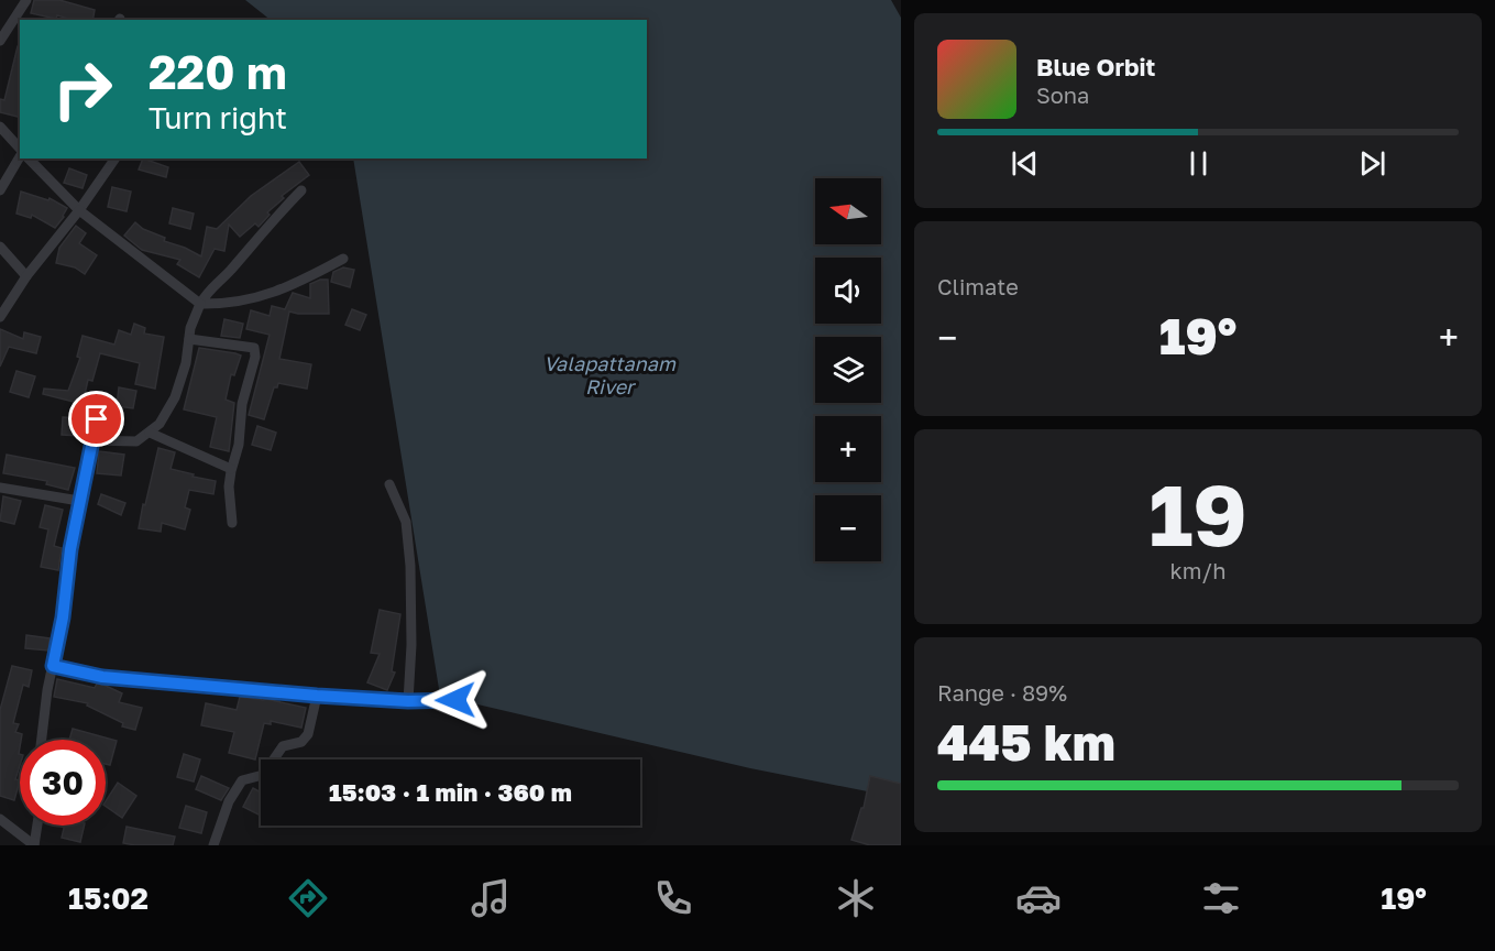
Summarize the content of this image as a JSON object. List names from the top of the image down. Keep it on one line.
{"water":["Valapattanam River"],"north":"left","page":{"turn":["220 m","Turn right"],"song":["Blue Orbit","Sona"],"map_buttons":["+","−"],"tile":["Climate",["19","km/h"],["Range · 89%","445 km"]],"heat":["−","19°","+"],"limit":"30","trip":"15:03 · 1 min · 360 m","tabs":["15:02","19°"]}}
